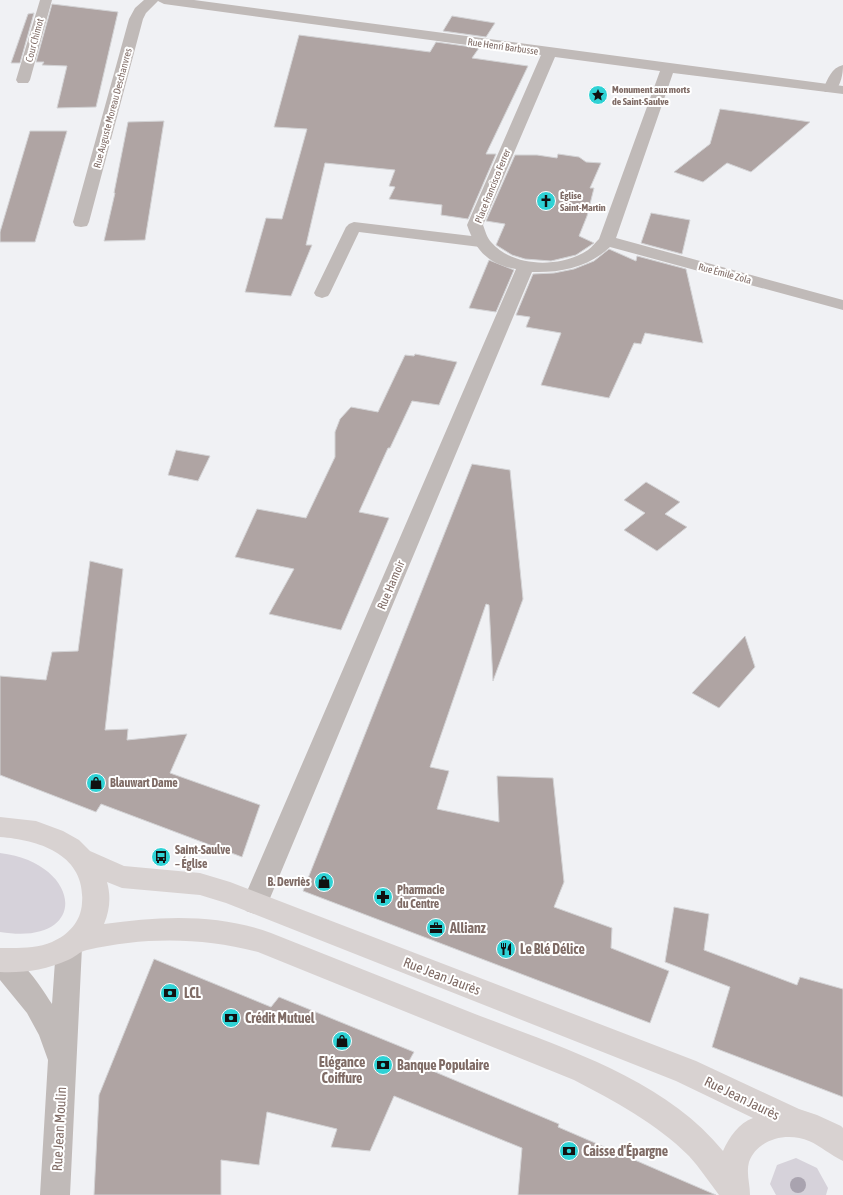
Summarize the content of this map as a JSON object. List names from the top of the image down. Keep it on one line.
{"streets":{"main road":["Rue Jean Jaurès"],"street":["Rue Henri Barbusse","Rue Auguste Moreau Deschanvres","Place Francisco Ferrer","Rue Émile Zola","Rue Hamoir","Rue Jean Moulin"],"lane":["Cour Chimot"]},"crossings":[["Rue Henri Barbusse","Place Francisco Ferrer"],["Place Francisco Ferrer","Rue Émile Zola"],["Place Francisco Ferrer","Rue Hamoir"],["Rue Hamoir","Rue Jean Jaurès"],["Rue Jean Jaurès","Rue Jean Moulin"]],"places":{"place":["Monument aux morts de Saint-Saulve"],"church":["Église Saint-Martin"],"shop":["Blauwart Dame","B. Devriès","Elégance Coiffure"],"bus stop":["Saint-Saulve – Église"],"pharmacy":["Pharmacie du Centre"],"office":["Allianz"],"restaurant":["Le Blé Délice"],"bank":["LCL","Crédit Mutuel","Banque Populaire","Caisse d'Épargne"]}}
